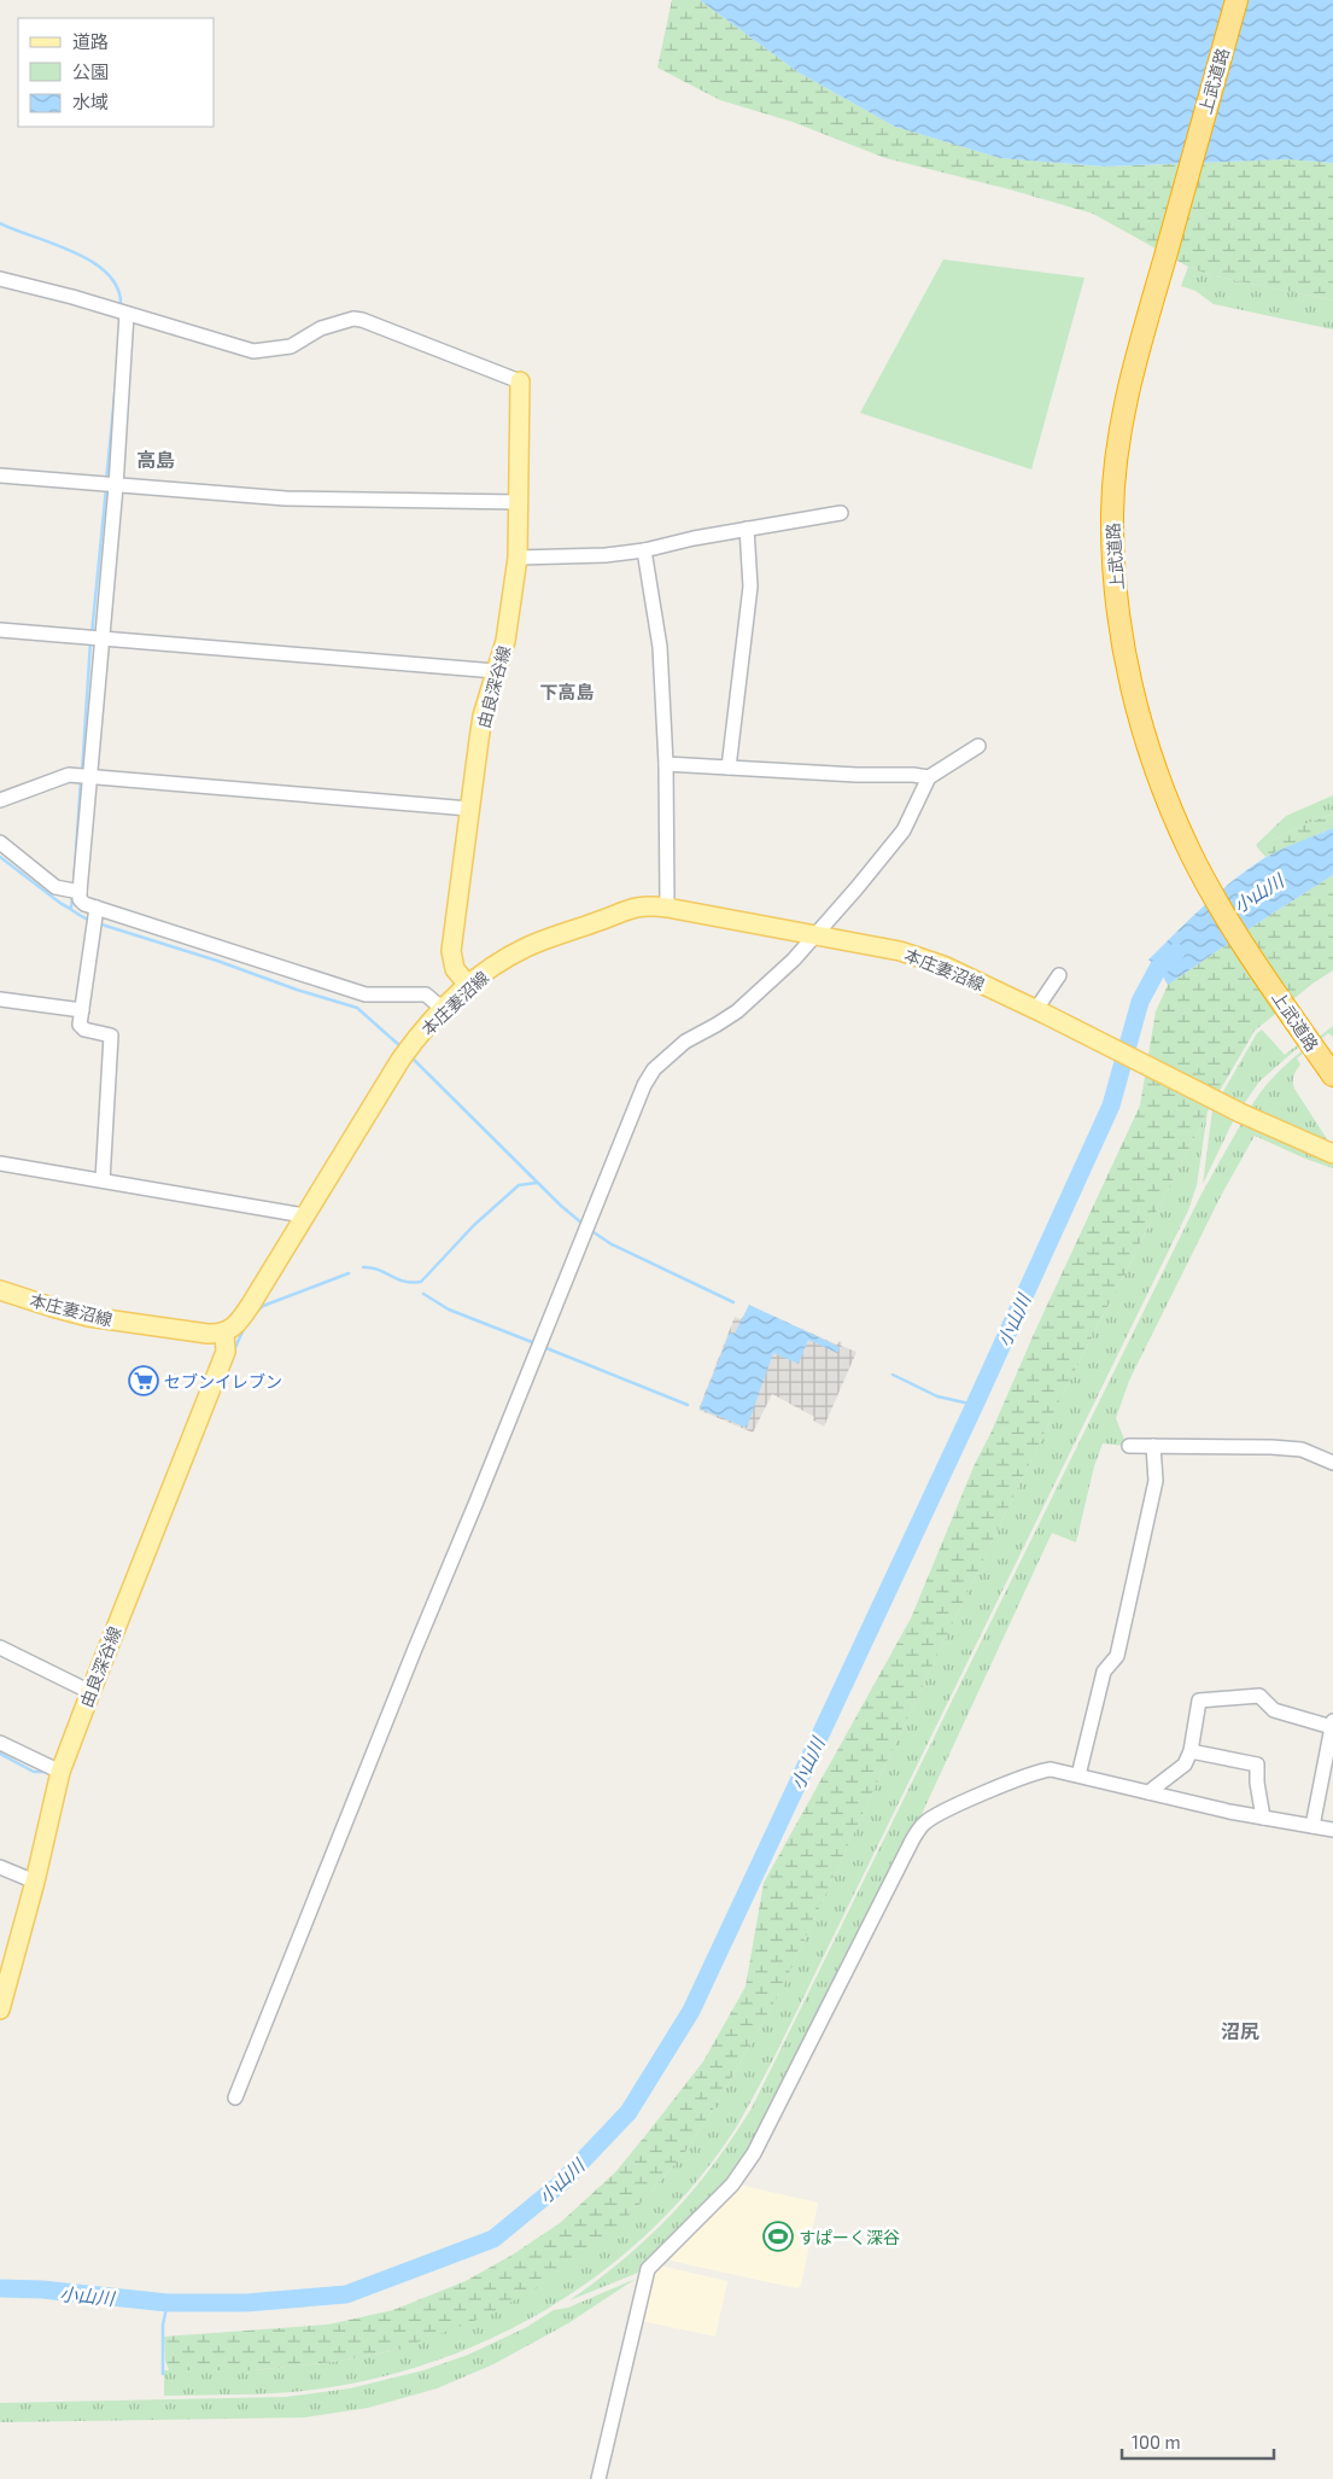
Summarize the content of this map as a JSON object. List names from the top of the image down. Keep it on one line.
{"streets":{"highway":["上武道路"],"main road":["由良深谷線","本庄妻沼線"]},"crossings":[["由良深谷線","本庄妻沼線"]],"districts":["高島","下高島","沼尻"],"water":["小山川"],"places":{"supermarket":["セブンイレブン"],"sports":["すぱーく深谷"]},"legend":["道路","公園","水域"],"scale_bar":"100 m"}
